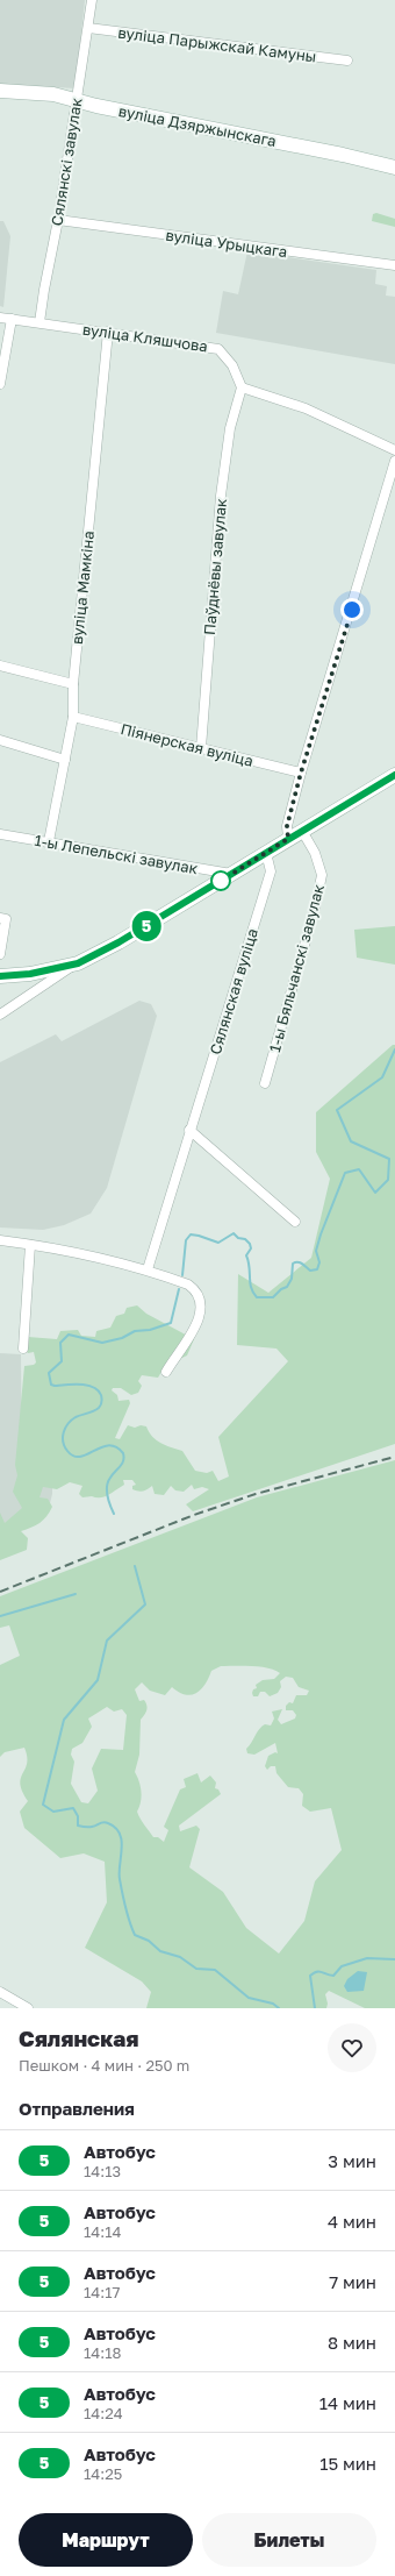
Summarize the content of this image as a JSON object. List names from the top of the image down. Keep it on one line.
{"streets":{"main road":["вуліца Дзяржынскага"],"street":["вуліца Парыжскай Камуны","Сялянскі завулак","вуліца Урыцкага","вуліца Кляшчова","Паўднёвы завулак","вуліца Мамкіна","Піянерская вуліца","1-ы Лепельскі завулак","1-ы Бяльчанскі завулак","Сялянская вуліца"]},"crossings":[["вуліца Парыжскай Камуны","Сялянскі завулак"],["вуліца Дзяржынскага","Сялянскі завулак"],["Сялянскі завулак","вуліца Урыцкага"],["Сялянскі завулак","вуліца Кляшчова"],["вуліца Кляшчова","Паўднёвы завулак"],["вуліца Кляшчова","вуліца Мамкіна"],["Паўднёвы завулак","Піянерская вуліца"],["вуліца Мамкіна","Піянерская вуліца"],["вуліца Мамкіна","1-ы Лепельскі завулак"]],"lines":["bus line 5"],"page":{"on_map":"5","heading":[["Сялянская","Пешком · 4 мин · 250 m"],"Отправления"],"list":[{"mark":"5","name":"Автобус","note":"14:13","value":"3 мин"},{"mark":"5","name":"Автобус","note":"14:14","value":"4 мин"},{"mark":"5","name":"Автобус","note":"14:17","value":"7 мин"},{"mark":"5","name":"Автобус","note":"14:18","value":"8 мин"},{"mark":"5","name":"Автобус","note":"14:24","value":"14 мин"},{"mark":"5","name":"Автобус","note":"14:25","value":"15 мин"}],"buttons":["Маршрут","Билеты"]}}
